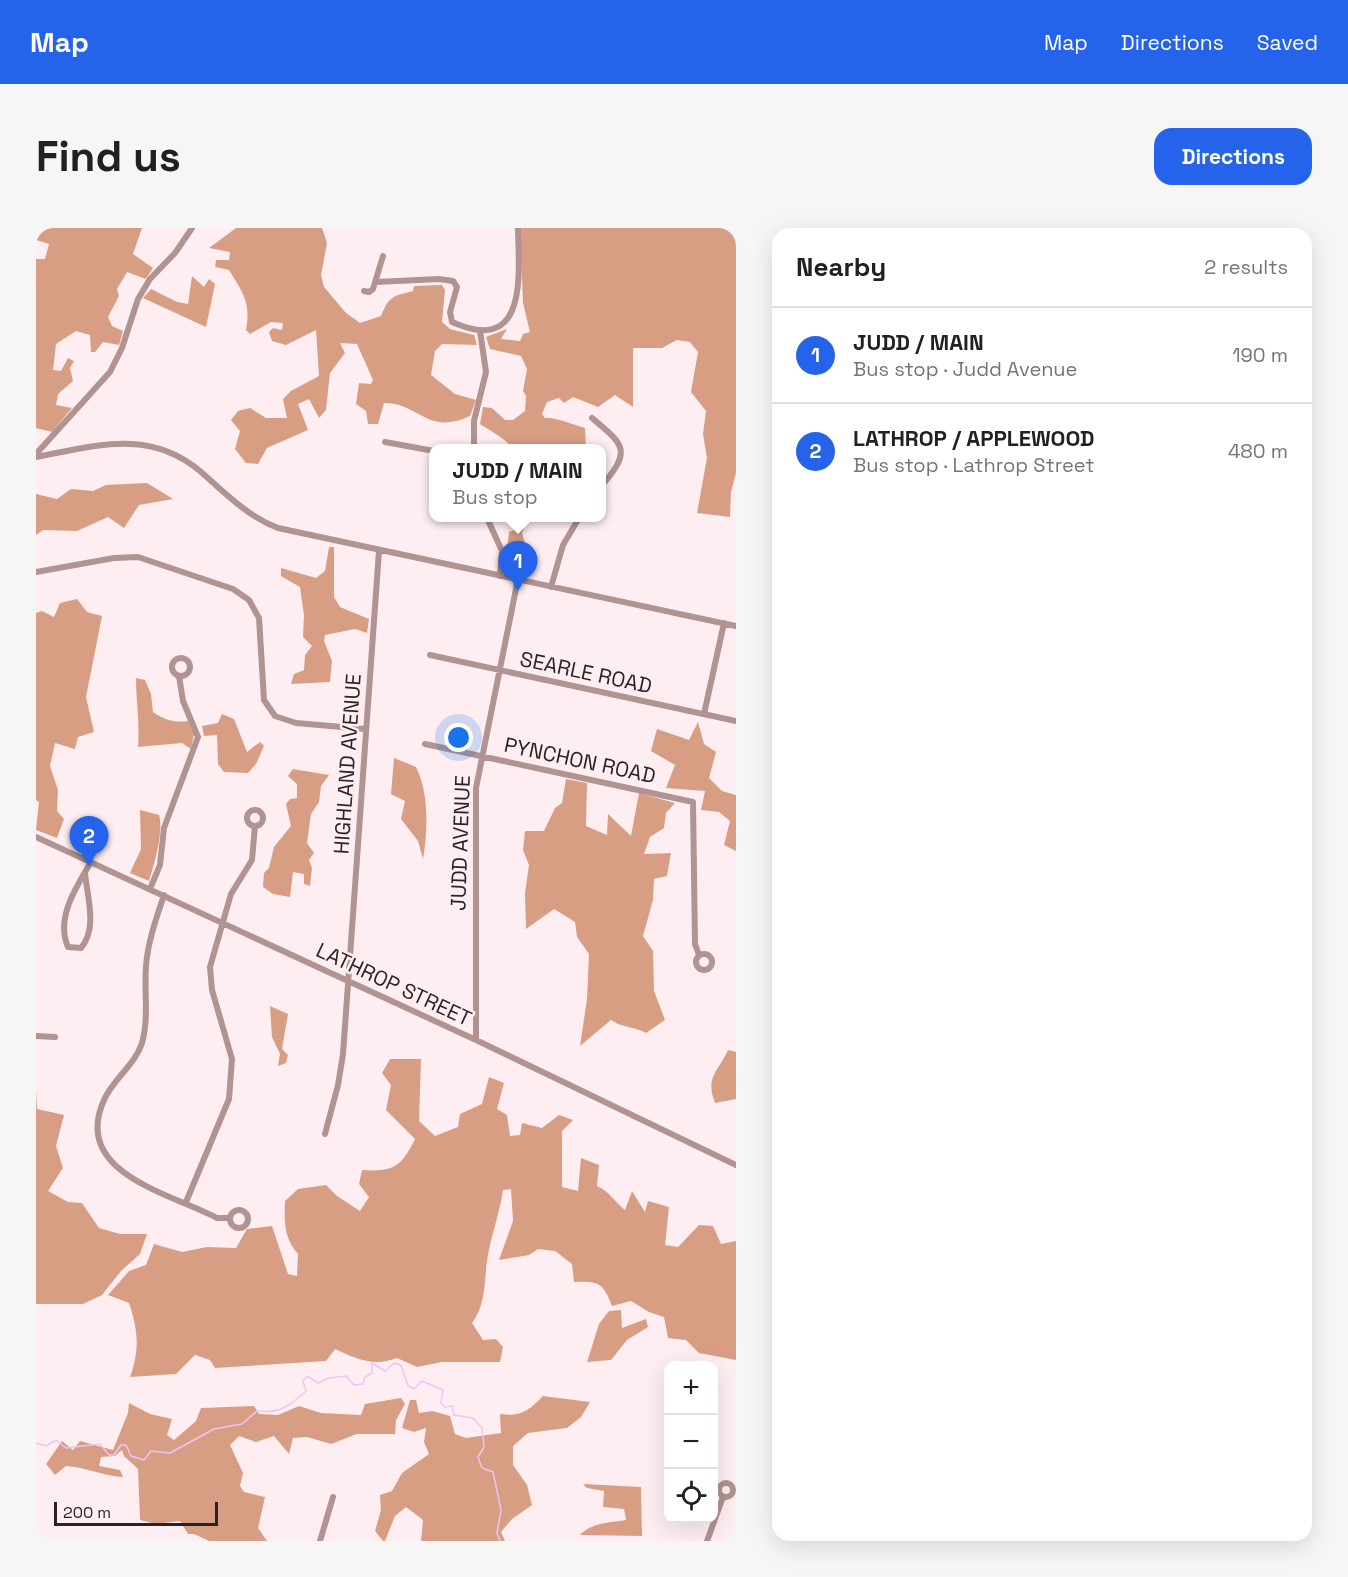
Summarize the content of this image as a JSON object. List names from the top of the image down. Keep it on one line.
{"streets":{"street":["SEARLE ROAD","PYNCHON ROAD","HIGHLAND AVENUE","JUDD AVENUE","LATHROP STREET"]},"crossings":[["SEARLE ROAD","JUDD AVENUE"],["PYNCHON ROAD","JUDD AVENUE"],["HIGHLAND AVENUE","LATHROP STREET"],["JUDD AVENUE","LATHROP STREET"]],"scale_bar":"200 m","page":{"header":"Map","nav":["Map","Directions","Saved"],"buttons":"Directions","title":"Find us","heading":["Nearby","2 results"],"list":[{"mark":"1","name":"JUDD / MAIN","note":"Bus stop · Judd Avenue","value":"190 m"},{"mark":"2","name":"LATHROP / APPLEWOOD","note":"Bus stop · Lathrop Street","value":"480 m"}],"popup":["JUDD / MAIN","Bus stop"],"pins":["1","2"],"map_buttons":["+","−"],"scale":"200 m"}}
